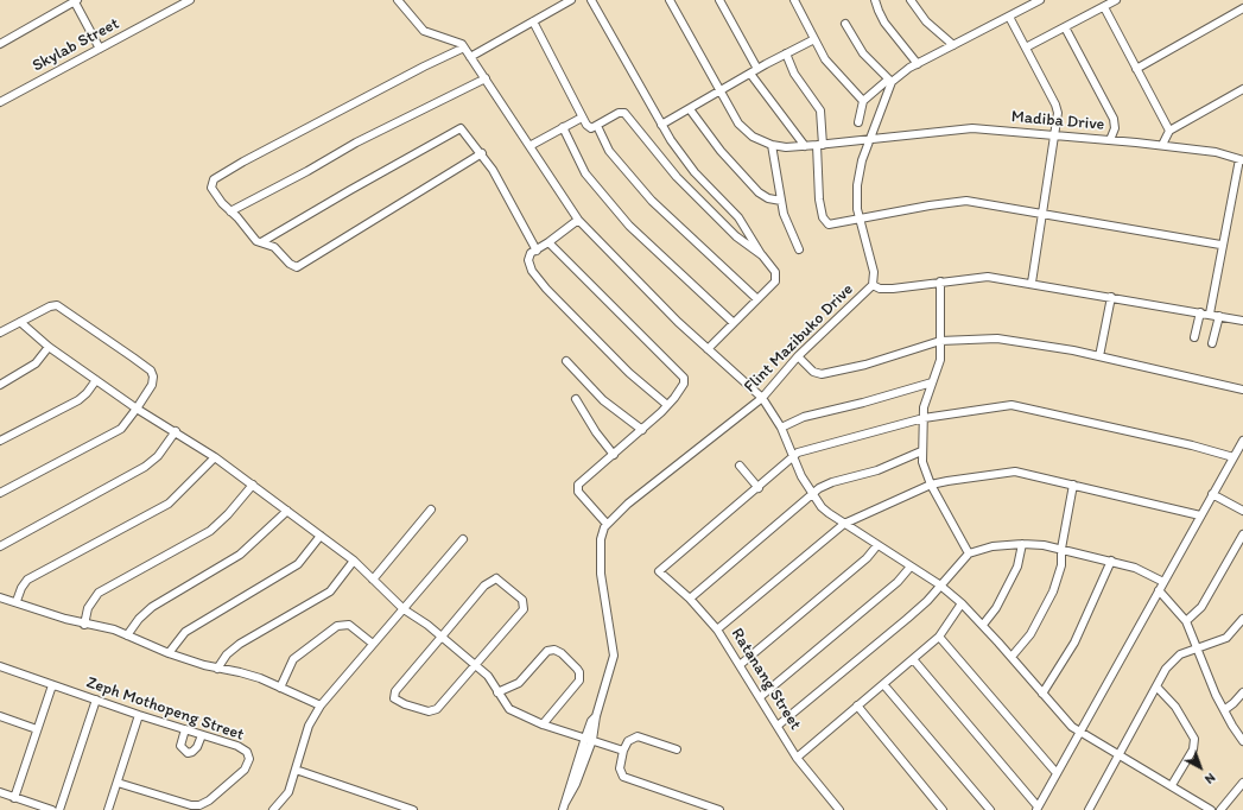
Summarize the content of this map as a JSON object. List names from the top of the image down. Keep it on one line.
{"streets":{"street":["Skylab Street","Madiba Drive","Flint Mazibuko Drive","Ratanang Street","Zeph Mothopeng Street"]},"north":"bottom right"}
